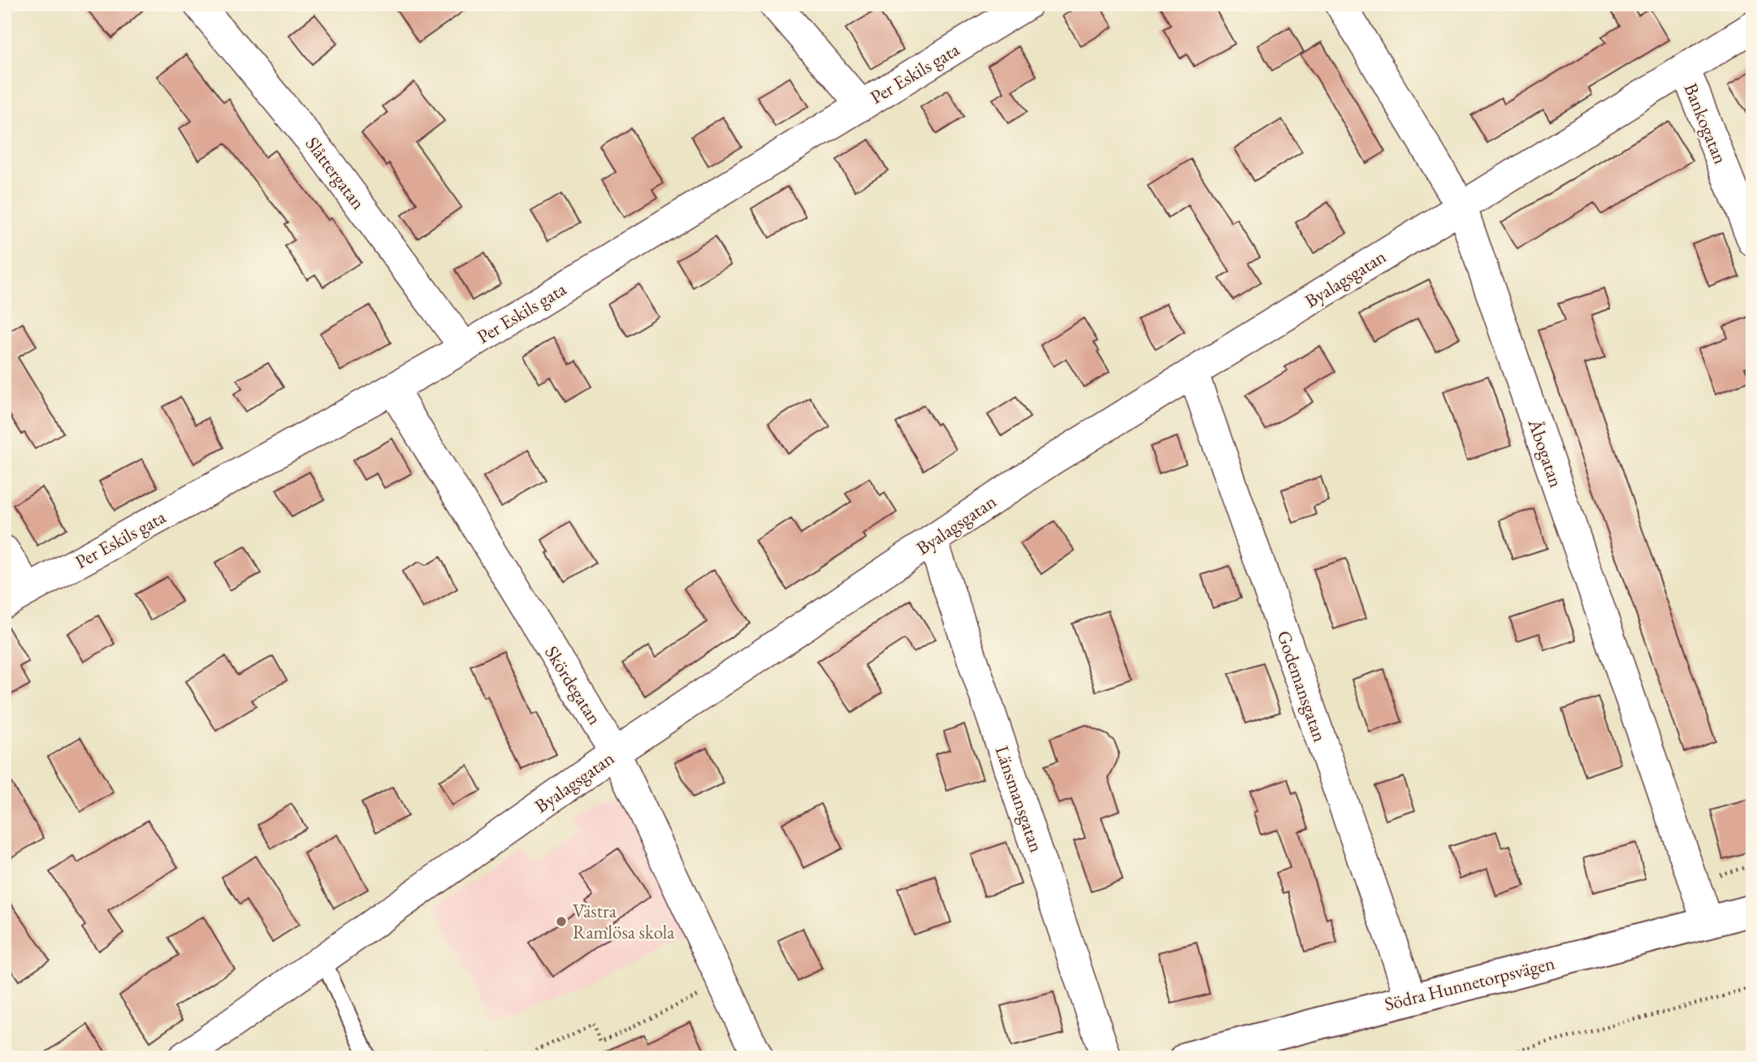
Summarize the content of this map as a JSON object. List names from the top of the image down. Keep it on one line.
{"streets":{"street":["Per Eskils gata","Bankogatan","Slåttergatan","Byalagsgatan","Åbogatan","Skördegatan","Godemansgatan","Länsmansgatan","Södra Hunnetorpsvägen"]},"crossings":[["Per Eskils gata","Slåttergatan"],["Per Eskils gata","Skördegatan"],["Bankogatan","Byalagsgatan"],["Byalagsgatan","Åbogatan"],["Byalagsgatan","Skördegatan"],["Byalagsgatan","Godemansgatan"],["Byalagsgatan","Länsmansgatan"],["Åbogatan","Södra Hunnetorpsvägen"],["Godemansgatan","Södra Hunnetorpsvägen"]],"places":["Västra Ramlösa skola"]}
